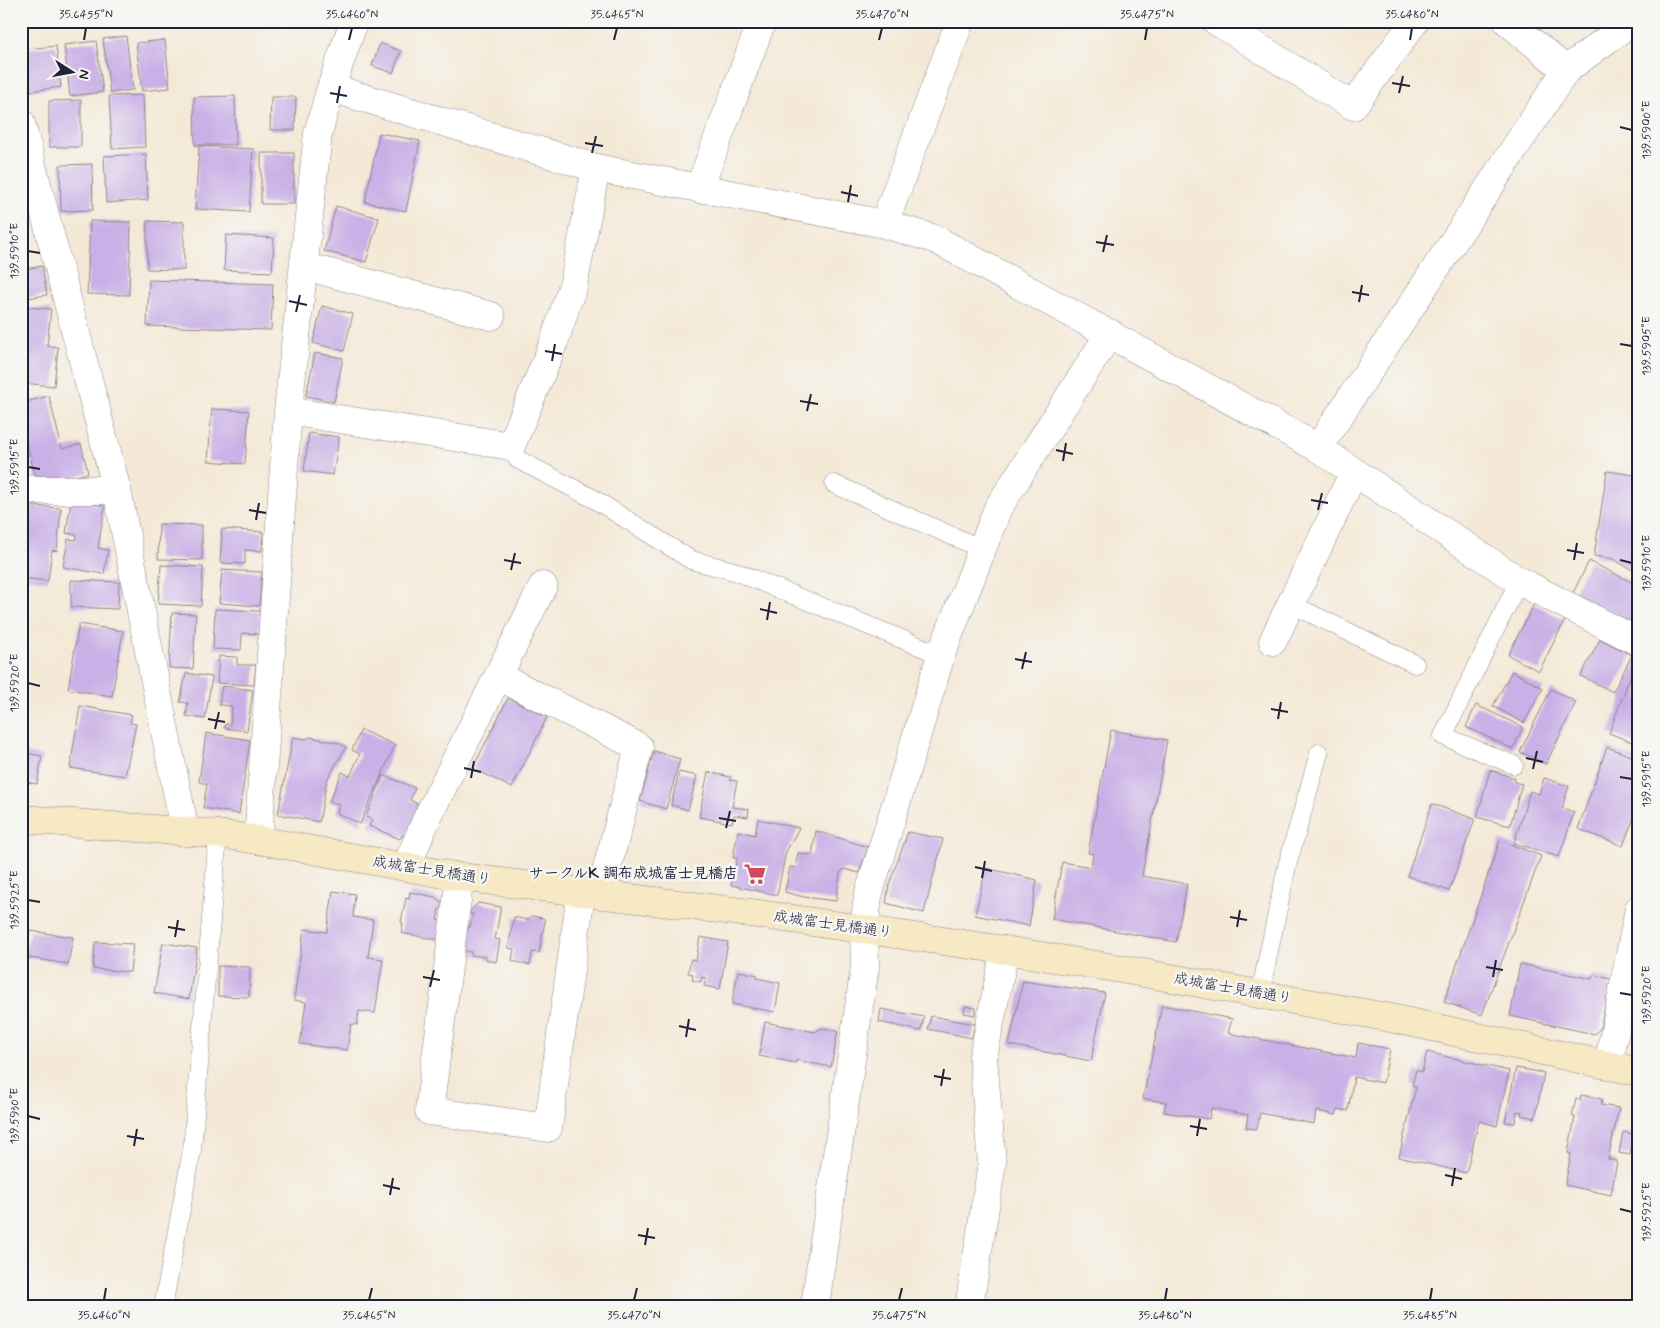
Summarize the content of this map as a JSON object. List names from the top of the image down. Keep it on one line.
{"streets":{"street":["成城富士見橋通り"]},"places":{"supermarket":["サークルK 調布成城富士見橋店"]},"north":"right","coordinates":["35.6455°N","35.6460°N","35.6465°N","35.6470°N","35.6475°N","35.6480°N","139.5900°E","139.5910°E","139.5905°E","139.5915°E","139.5920°E","139.5925°E","139.5930°E","35.6485°N"]}
